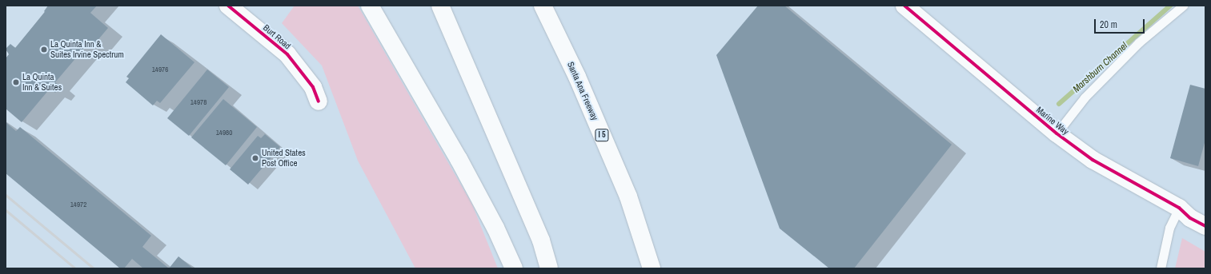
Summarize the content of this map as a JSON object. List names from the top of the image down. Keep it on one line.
{"streets":{"main road":["Burt Road","Santa Ana Freeway","Marine Way","I 5"]},"water":["Marshburn Channel"],"places":["La Quinta Inn & Suites Irvine Spectrum","La Quinta Inn & Suites","United States Post Office"],"house_numbers":["14976","14978","14980","14972"],"scale_bar":"20 m"}
